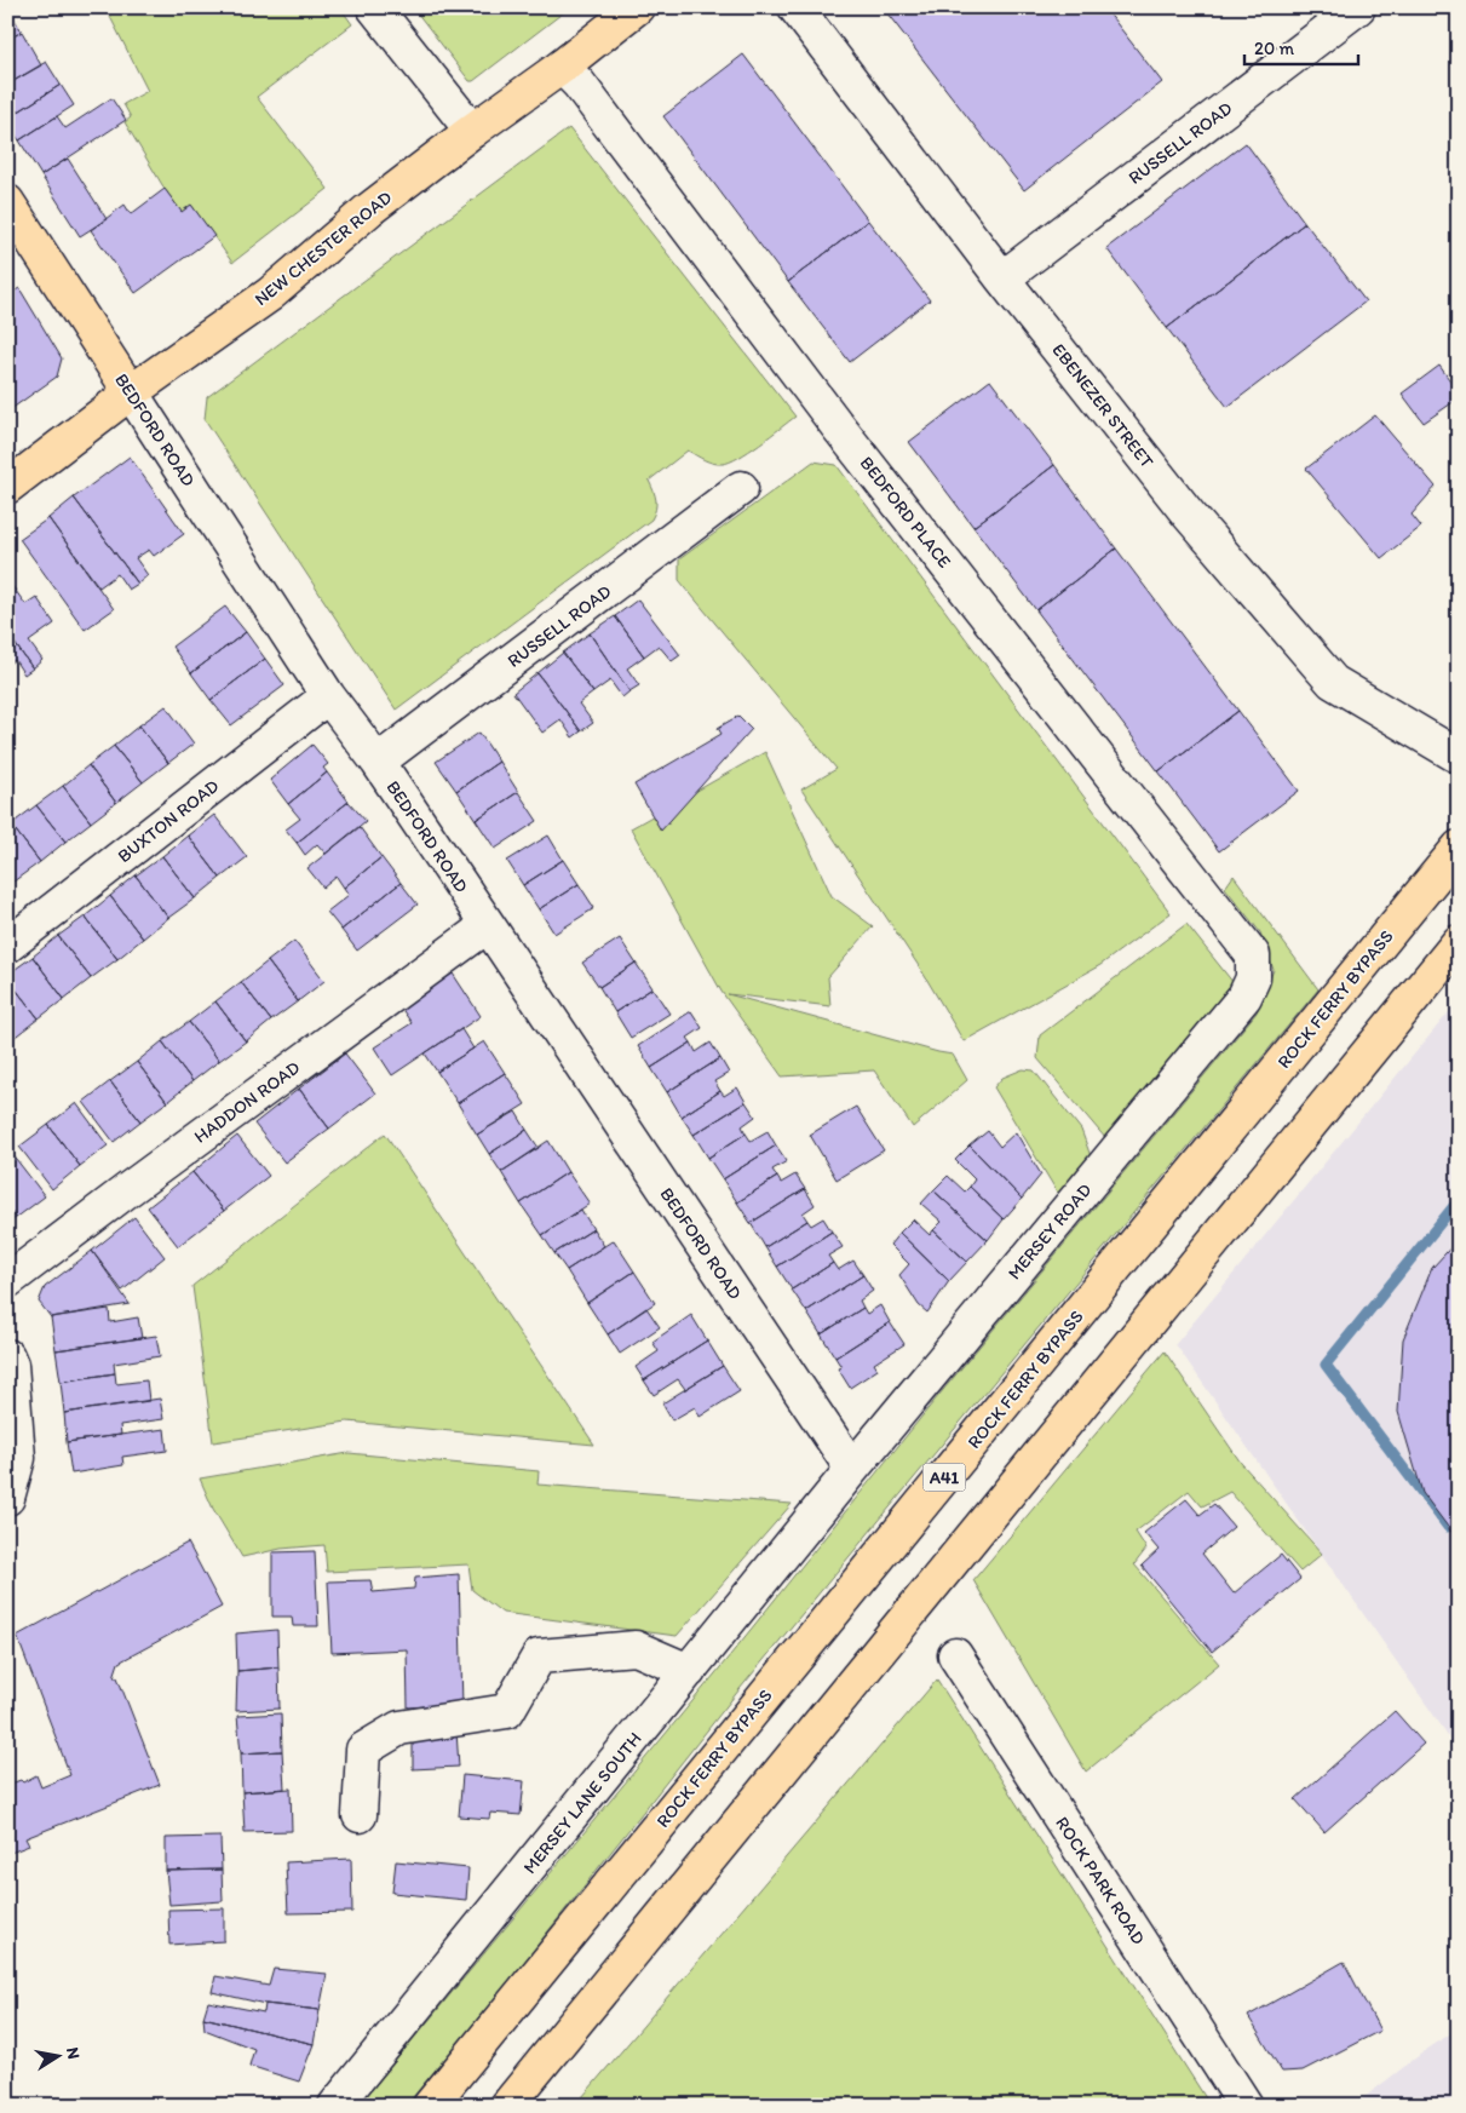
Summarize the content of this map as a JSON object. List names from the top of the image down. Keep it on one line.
{"streets":{"main road":["NEW CHESTER ROAD","BEDFORD ROAD","ROCK FERRY BYPASS","A41"],"street":["RUSSELL ROAD","EBENEZER STREET","BEDFORD PLACE","BUXTON ROAD","HADDON ROAD","MERSEY ROAD","MERSEY LANE SOUTH","ROCK PARK ROAD"]},"crossings":[["RUSSELL ROAD","EBENEZER STREET"],["RUSSELL ROAD","BEDFORD ROAD"],["NEW CHESTER ROAD","BEDFORD ROAD"],["NEW CHESTER ROAD","BEDFORD PLACE"],["BEDFORD ROAD","BUXTON ROAD"],["BEDFORD ROAD","HADDON ROAD"],["BEDFORD ROAD","MERSEY ROAD"],["BEDFORD PLACE","MERSEY ROAD"],["MERSEY ROAD","MERSEY LANE SOUTH"]],"scale_bar":"20 m","north":"right"}
